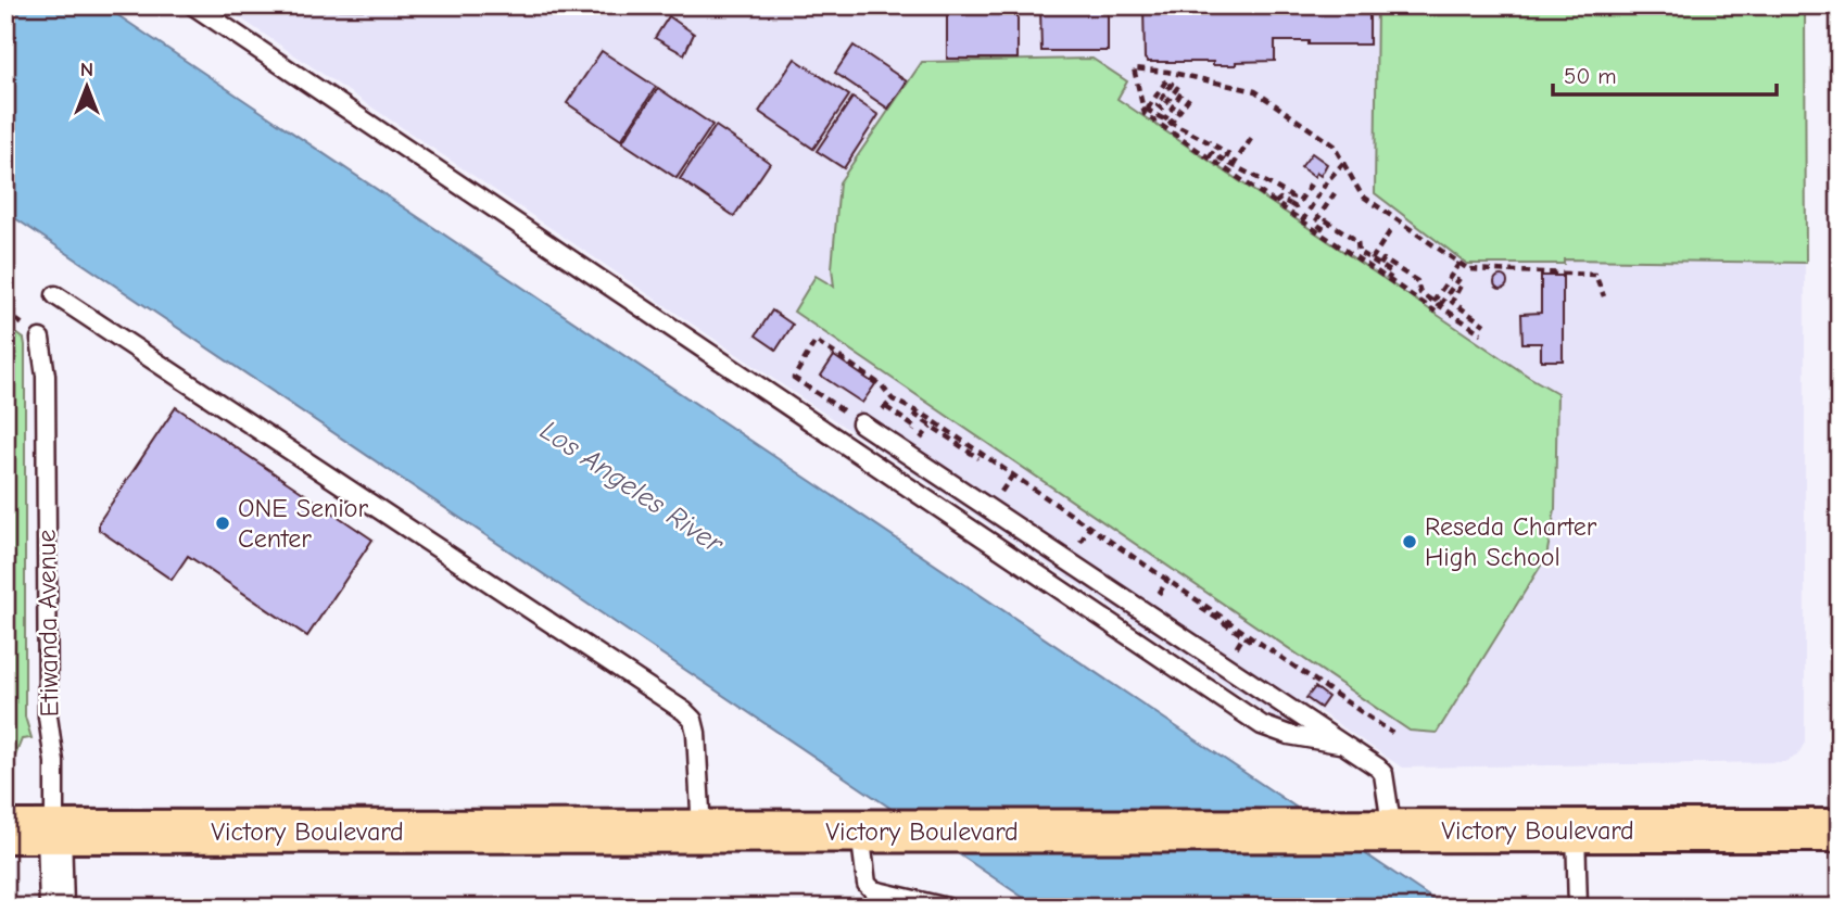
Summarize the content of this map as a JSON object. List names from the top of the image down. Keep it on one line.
{"streets":{"main road":["Victory Boulevard"],"street":["Etiwanda Avenue"]},"crossings":[["Etiwanda Avenue","Victory Boulevard"]],"water":["Los Angeles River"],"places":["ONE Senior Center","Reseda Charter High School"],"scale_bar":"50 m","north":"top"}
